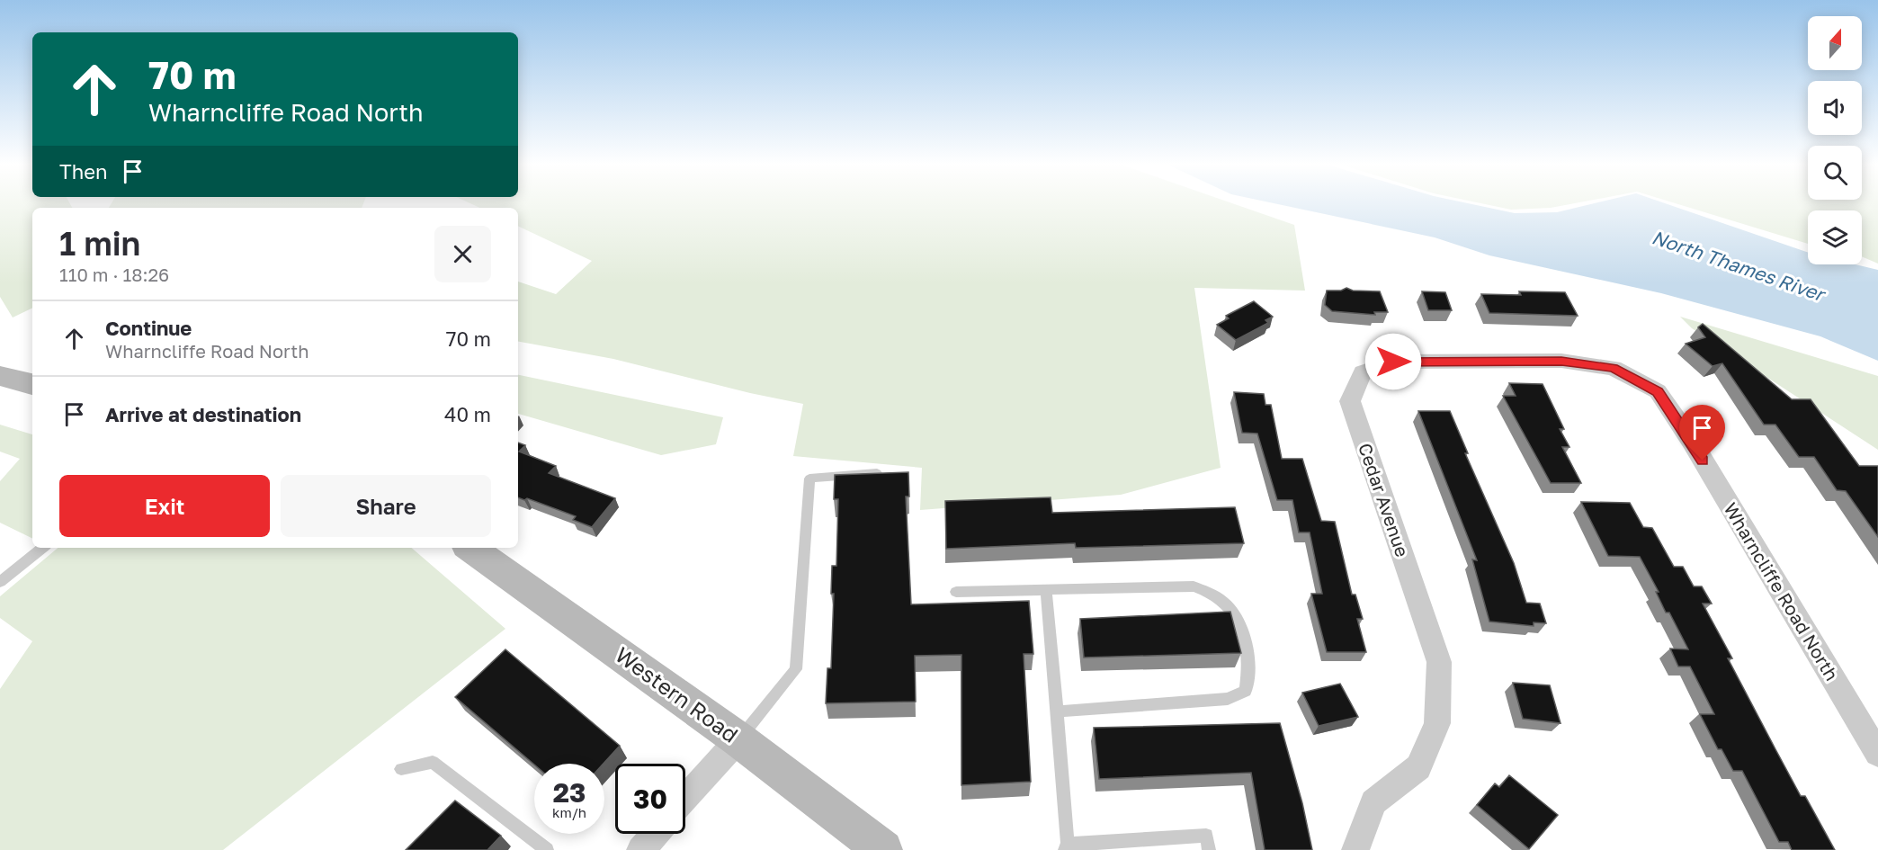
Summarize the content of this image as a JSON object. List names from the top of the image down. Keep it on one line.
{"streets":{"main road":["Western Road"],"street":["Cedar Avenue","Wharncliffe Road North"]},"crossings":[["Cedar Avenue","Wharncliffe Road North"]],"water":["North Thames River"],"north":"top","page":{"turn":["70 m","Wharncliffe Road North"],"then":"Then","heading":["1 min","110 m · 18:26"],"list":[{"name":"Continue","note":"Wharncliffe Road North","value":"70 m"},{"name":"Arrive at destination","value":"40 m"}],"buttons":["Exit","Share"],"speed":"23 km/h","limit":"30"}}
